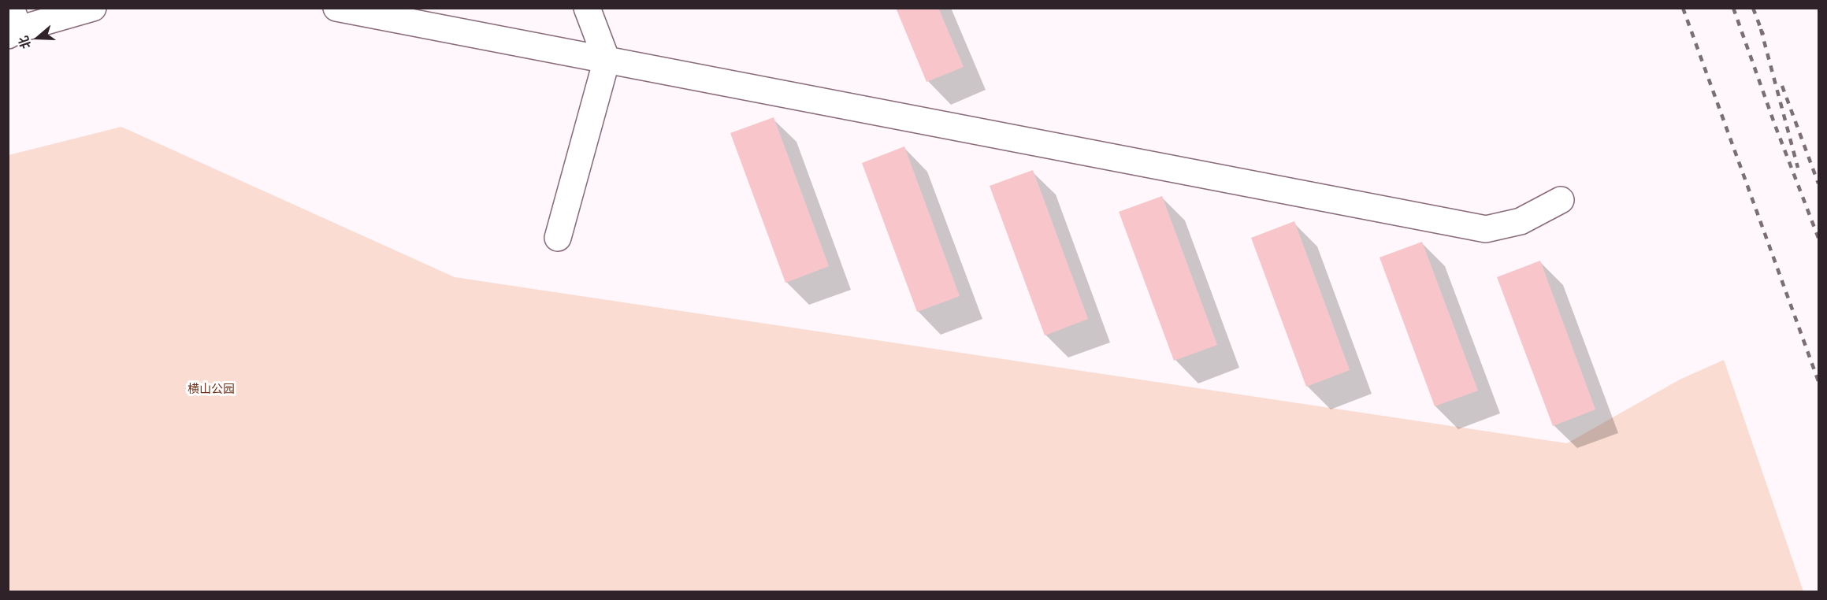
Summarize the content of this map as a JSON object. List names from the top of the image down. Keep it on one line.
{"parks":["横山公园"],"north":"left"}
